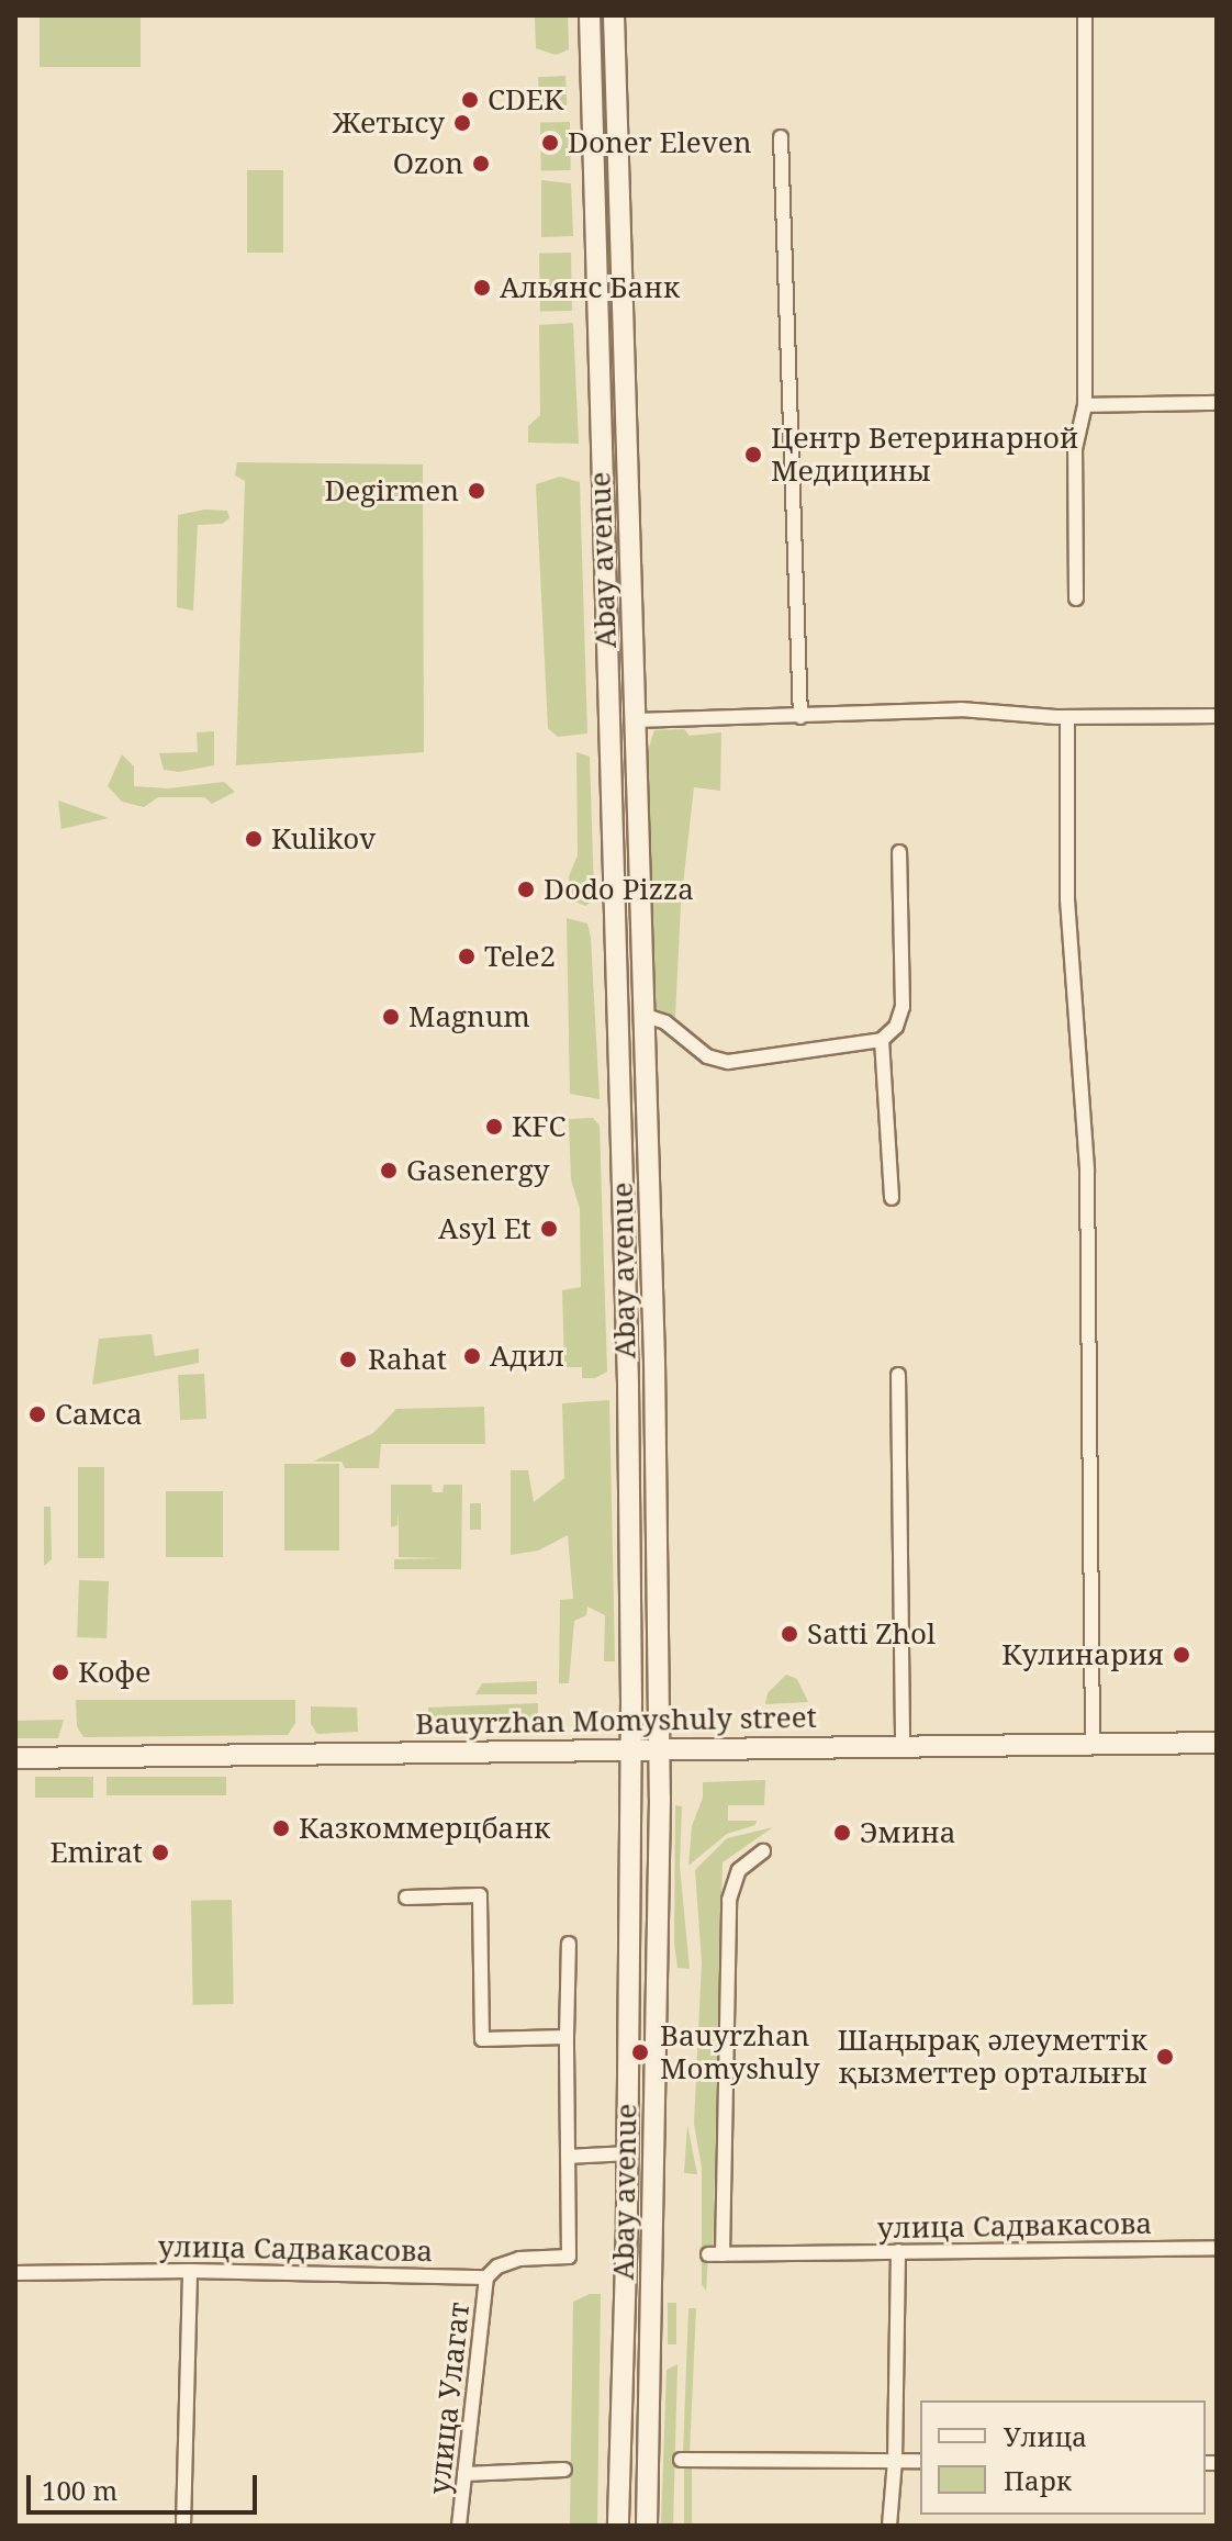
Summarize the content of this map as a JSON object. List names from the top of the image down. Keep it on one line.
{"streets":{"main road":["Abay avenue","Bauyrzhan Momyshuly street"],"street":["улица Садвакасова","улица Улагат"]},"crossings":[["Abay avenue","Bauyrzhan Momyshuly street"],["улица Садвакасова","улица Улагат"]],"places":["CDEK","Жетысу","Doner Eleven","Ozon","Альянс Банк","Центр Ветеринарной Медицины","Degirmen","Kulikov","Dodo Pizza","Tele2","Magnum","KFC","Gasenergy","Asyl Et","Адил","Rahat","Самса","Satti Zhol","Кулинария","Кофе","Казкоммерцбанк","Эмина","Emirat","Bauyrzhan Momyshuly","Шаңырақ әлеуметтік қызметтер орталығы"],"legend":["Улица","Парк"],"scale_bar":"100 m"}
